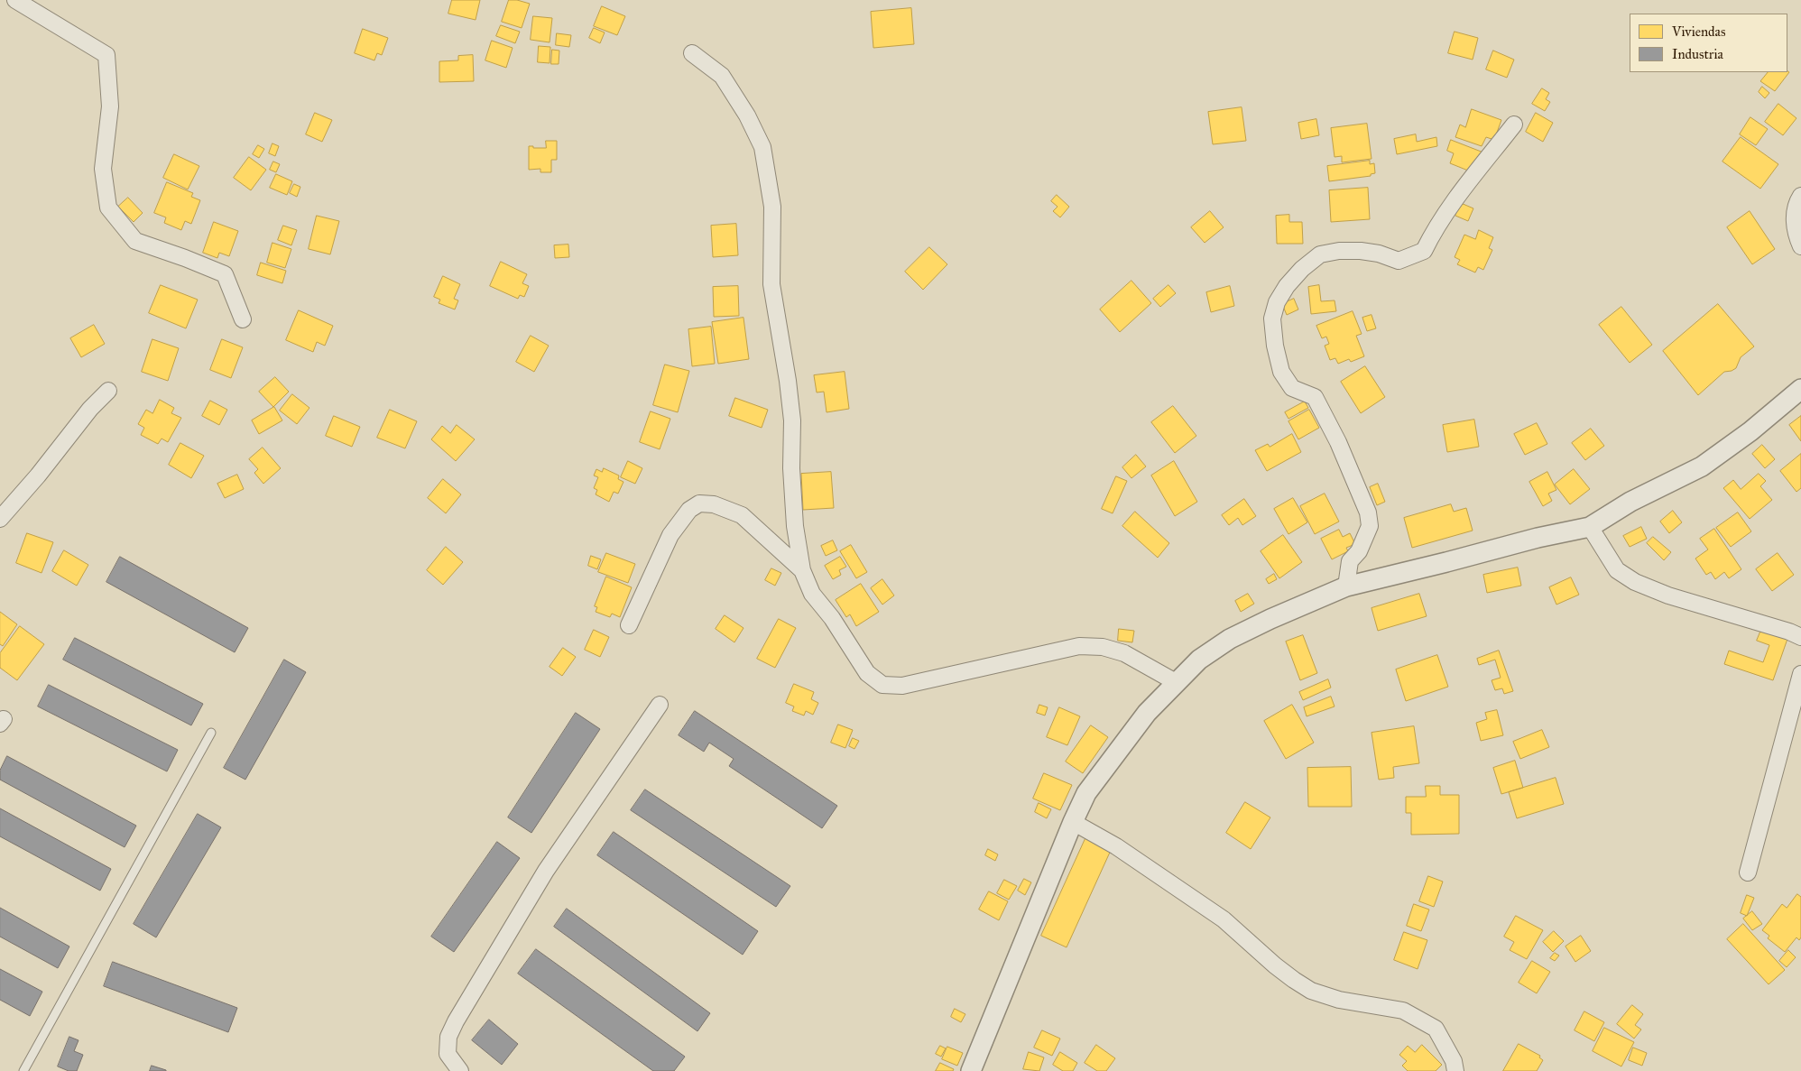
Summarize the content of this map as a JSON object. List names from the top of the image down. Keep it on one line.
{"legend":["Viviendas","Industria"]}
